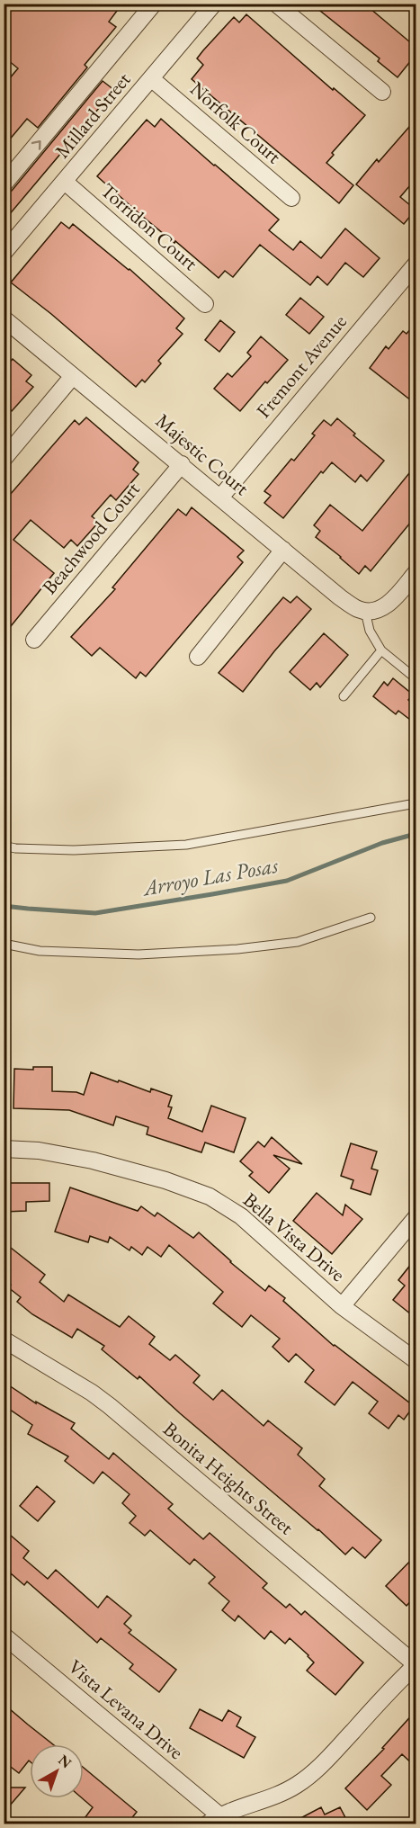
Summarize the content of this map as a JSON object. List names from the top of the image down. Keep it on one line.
{"streets":{"street":["Millard Street","Norfolk Court","Torridon Court","Fremont Avenue","Majestic Court","Beachwood Court","Bella Vista Drive","Bonita Heights Street","Vista Levana Drive"]},"crossings":[["Millard Street","Norfolk Court"],["Millard Street","Torridon Court"],["Fremont Avenue","Majestic Court"],["Majestic Court","Beachwood Court"]],"water":["Arroyo Las Posas"],"north":"top right"}
